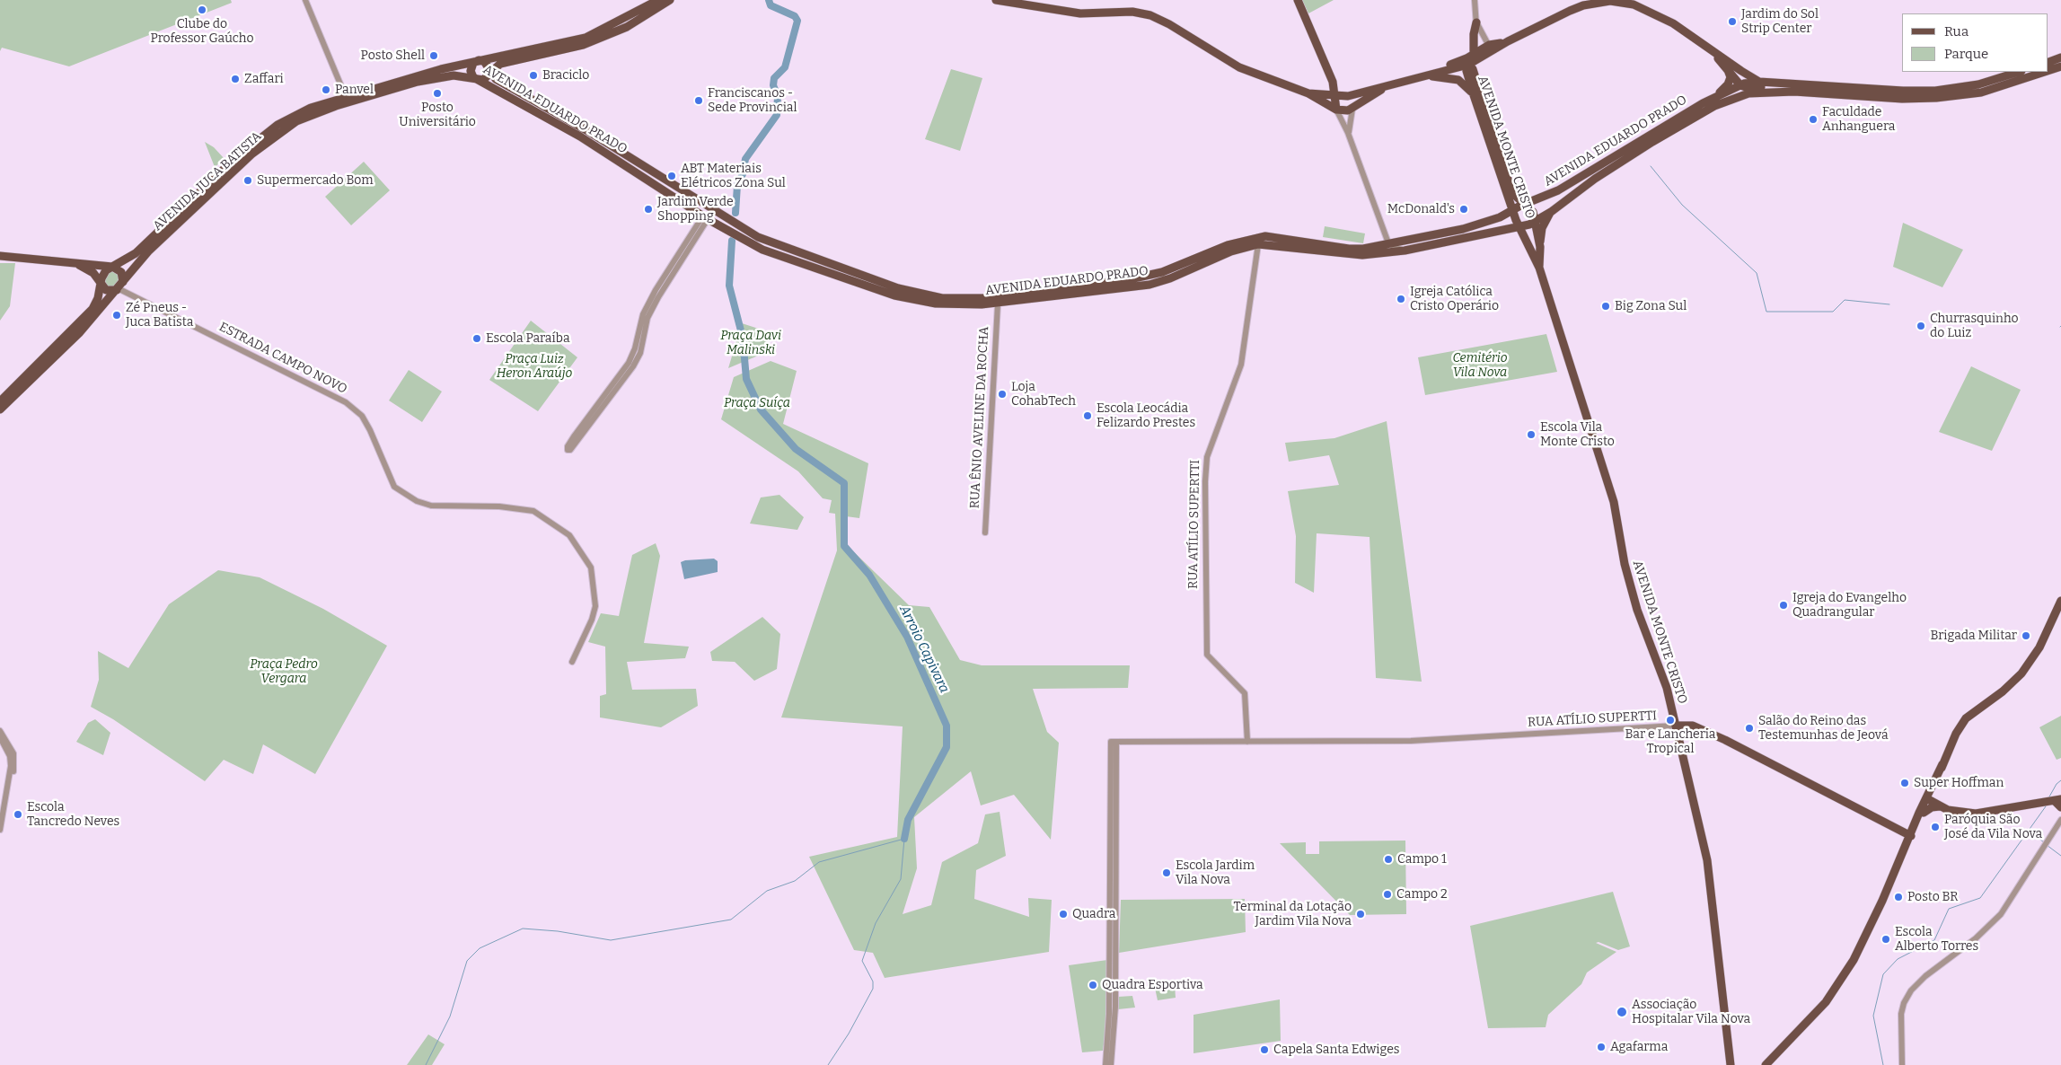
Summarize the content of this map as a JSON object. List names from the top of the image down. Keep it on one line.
{"streets":{"main road":["AVENIDA EDUARDO PRADO","AVENIDA MONTE CRISTO","AVENIDA JUCA BATISTA","RUA ATÍLIO SUPERTTI"],"street":["ESTRADA CAMPO NOVO","RUA ÊNIO AVELINE DA ROCHA"]},"crossings":[["AVENIDA EDUARDO PRADO","AVENIDA MONTE CRISTO"],["AVENIDA EDUARDO PRADO","AVENIDA JUCA BATISTA"],["AVENIDA EDUARDO PRADO","RUA ÊNIO AVELINE DA ROCHA"],["AVENIDA EDUARDO PRADO","RUA ATÍLIO SUPERTTI"],["AVENIDA MONTE CRISTO","RUA ATÍLIO SUPERTTI"],["AVENIDA JUCA BATISTA","ESTRADA CAMPO NOVO"]],"water":["Arroio Capivara"],"parks":["Praça Davi Malinski","Cemitério Vila Nova","Praça Luiz Heron Araújo","Praça Suíça","Praça Pedro Vergara"],"places":["Clube do Professor Gaúcho","Jardim do Sol Strip Center","Posto Shell","Braciclo","Zaffari","Panvel","Posto Universitário","Franciscanos - Sede Provincial","Faculdade Anhanguera","ABT Materiais Elétricos Zona Sul","Supermercado Bom","Jardim Verde Shopping","McDonald's","Igreja Católica Cristo Operário","Big Zona Sul","Zé Pneus - Juca Batista","Churrasquinho do Luiz","Escola Paraíba","Loja CohabTech","Escola Leocádia Felizardo Prestes","Escola Vila Monte Cristo","Igreja do Evangelho Quadrangular","Brigada Militar","Bar e Lancheria Tropical","Salão do Reino das Testemunhas de Jeová","Super Hoffman","Escola Tancredo Neves","Paróquia São José da Vila Nova","Campo 1","Escola Jardim Vila Nova","Campo 2","Posto BR","Quadra","Terminal da Lotação Jardim Vila Nova","Escola Alberto Torres","Quadra Esportiva","Associação Hospitalar Vila Nova","Agafarma","Capela Santa Edwiges"],"legend":["Rua","Parque"]}
